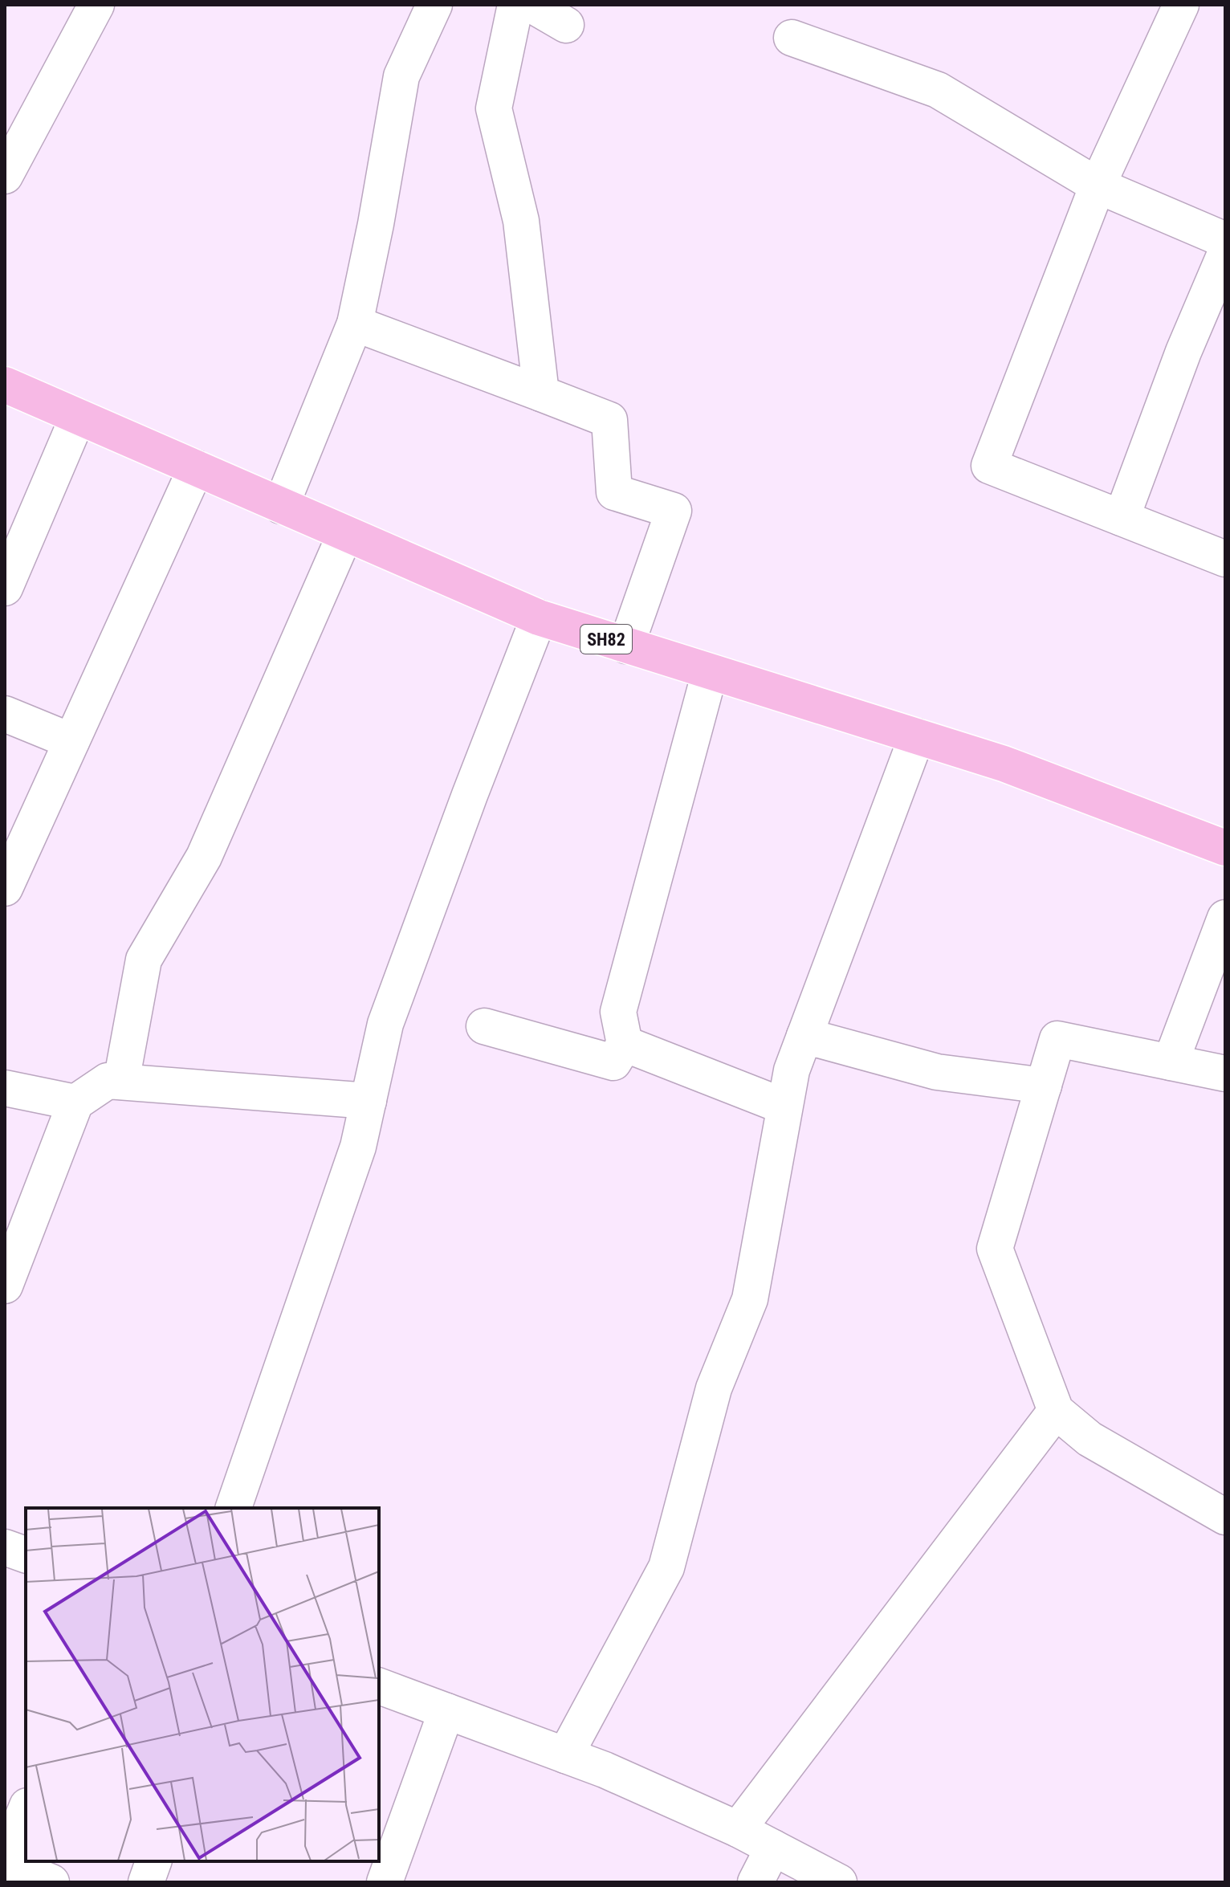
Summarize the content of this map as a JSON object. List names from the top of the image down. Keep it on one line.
{"streets":{"main road":["SH82"]}}
